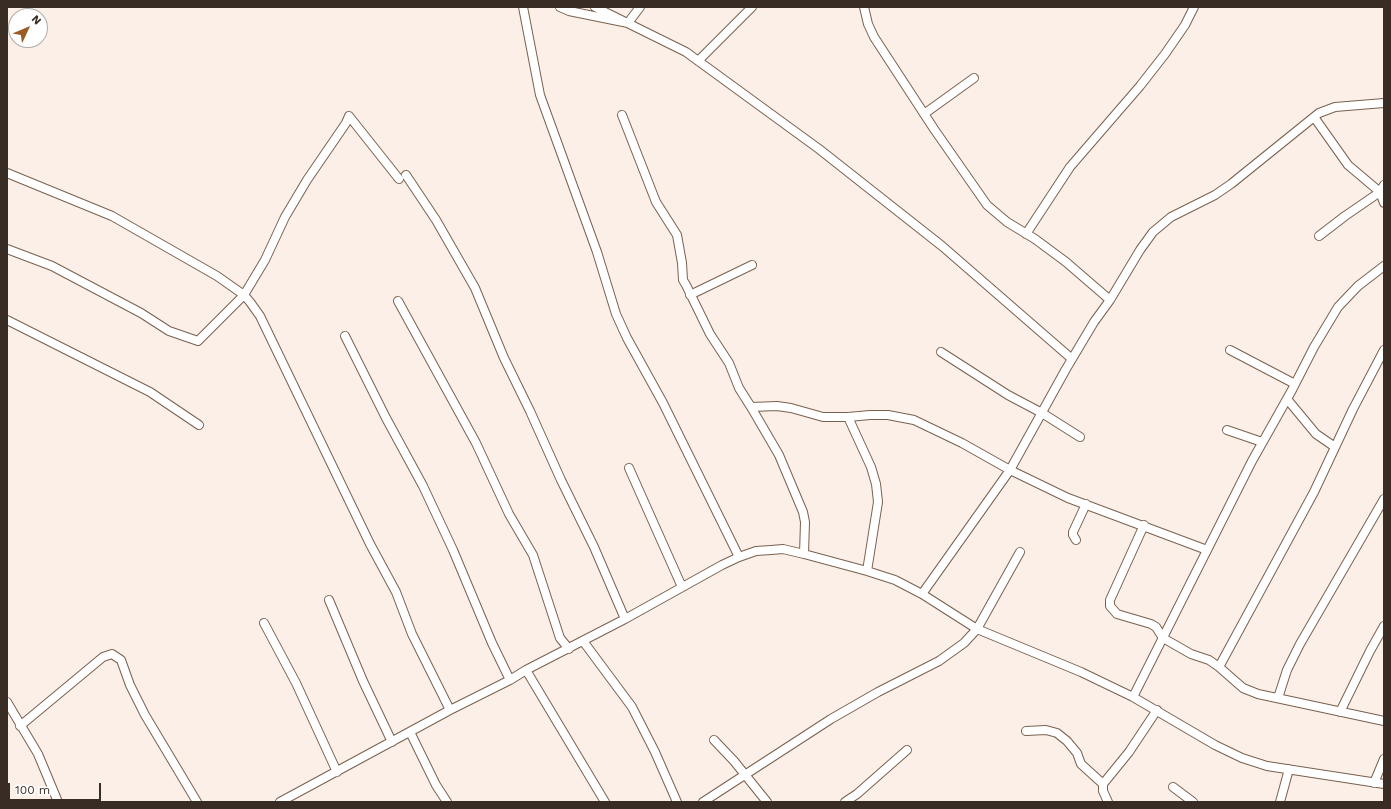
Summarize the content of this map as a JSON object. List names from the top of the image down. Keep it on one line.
{"scale_bar":"100 m","north":"top right"}
